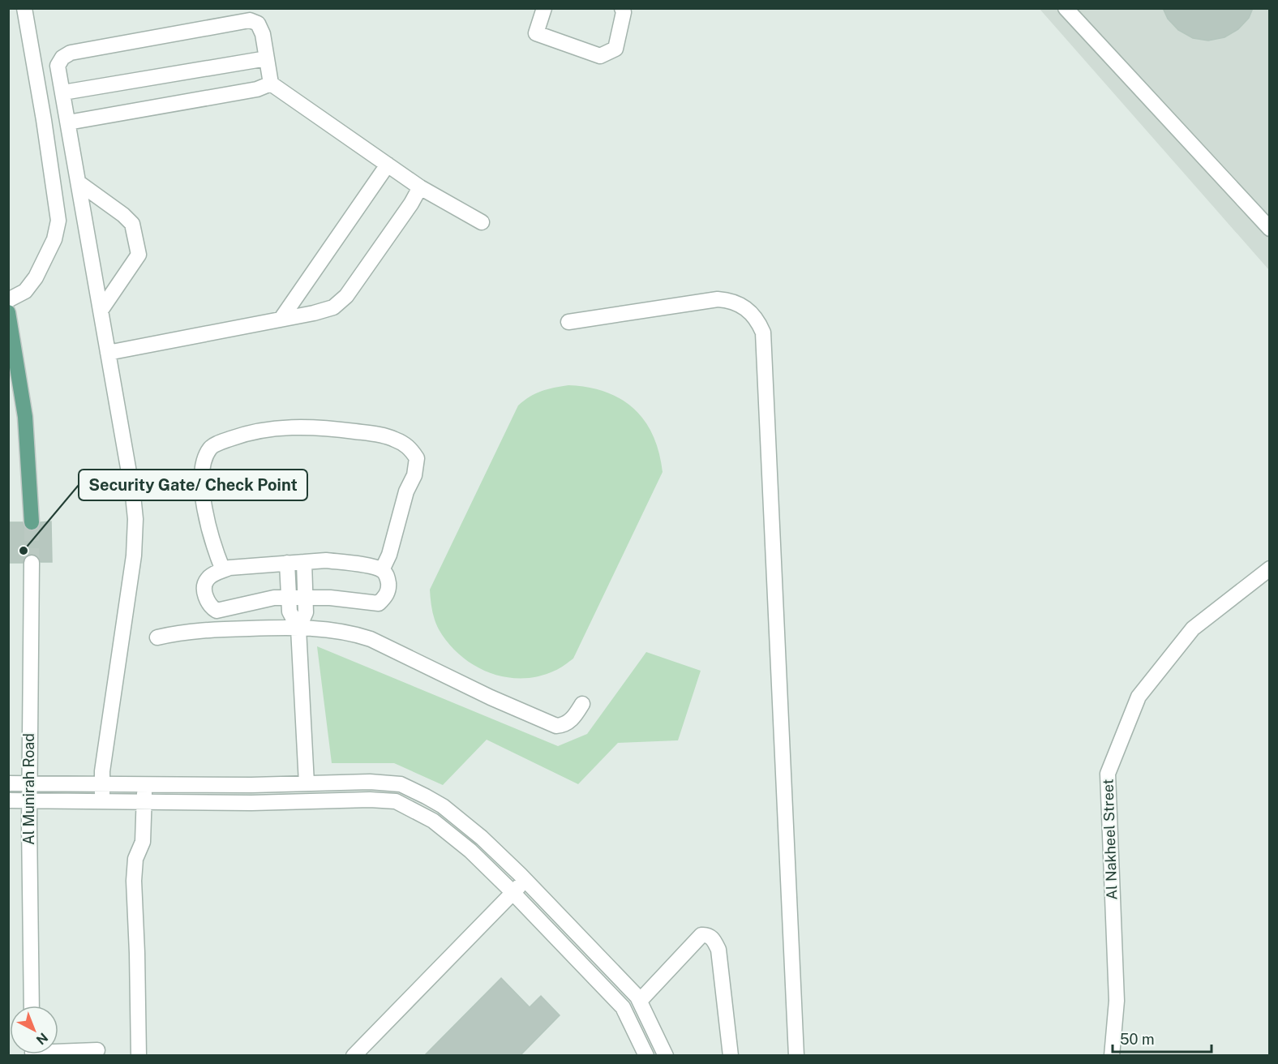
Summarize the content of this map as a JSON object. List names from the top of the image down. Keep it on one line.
{"streets":{"street":["Al Munirah Road","Al Nakheel Street"]},"places":["Security Gate/ Check Point"],"scale_bar":"50 m","north":"bottom right"}
